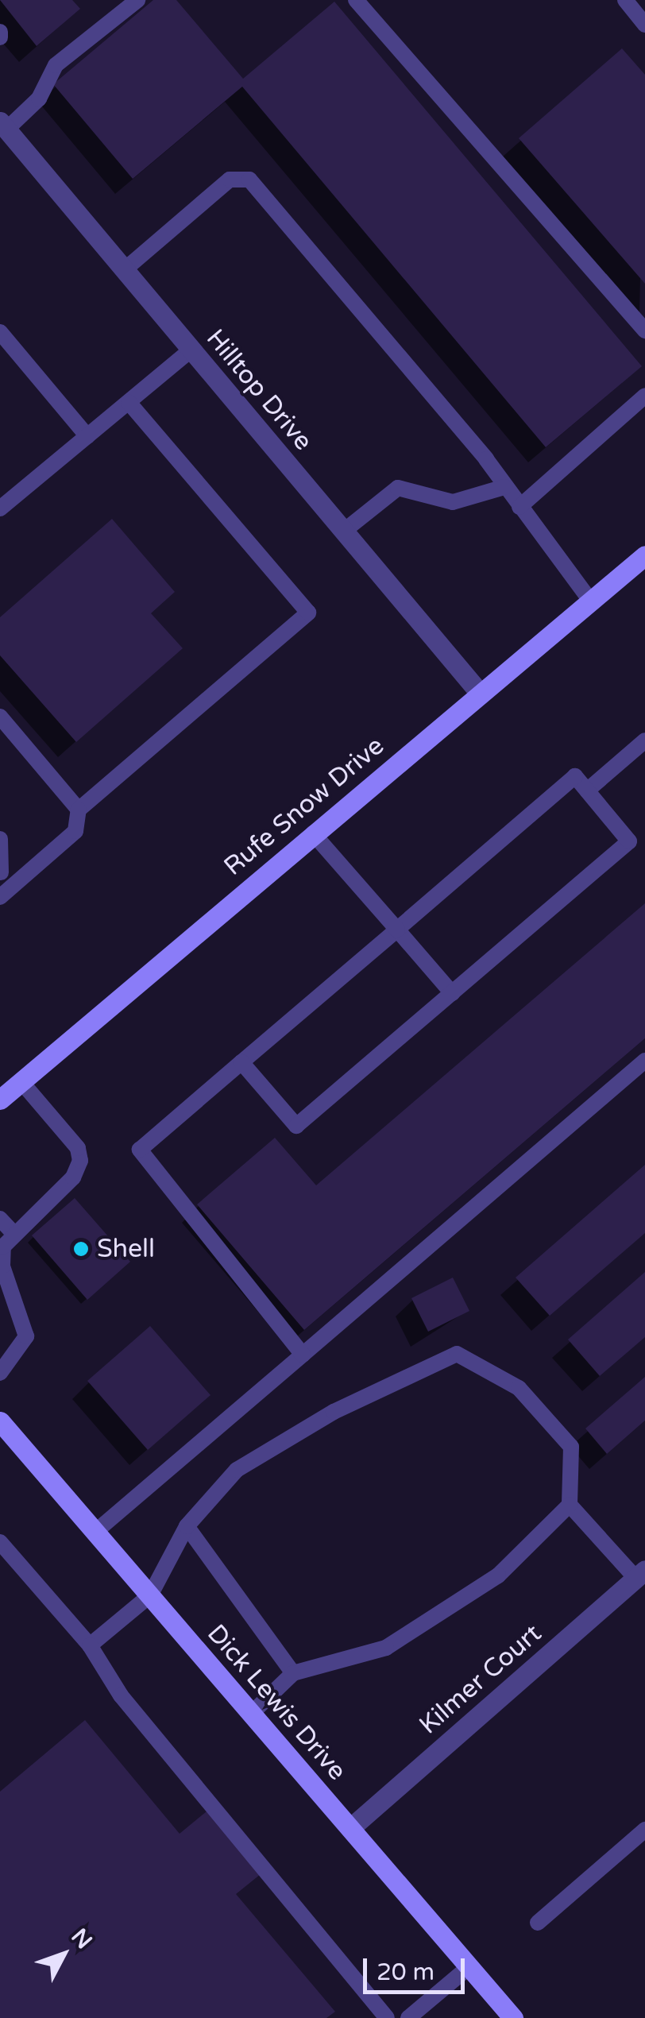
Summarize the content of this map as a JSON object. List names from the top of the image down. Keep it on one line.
{"streets":{"main road":["Rufe Snow Drive","Dick Lewis Drive"],"street":["Hilltop Drive","Kilmer Court"]},"crossings":[["Hilltop Drive","Rufe Snow Drive"],["Kilmer Court","Dick Lewis Drive"]],"places":["Shell"],"scale_bar":"20 m","north":"top right"}
